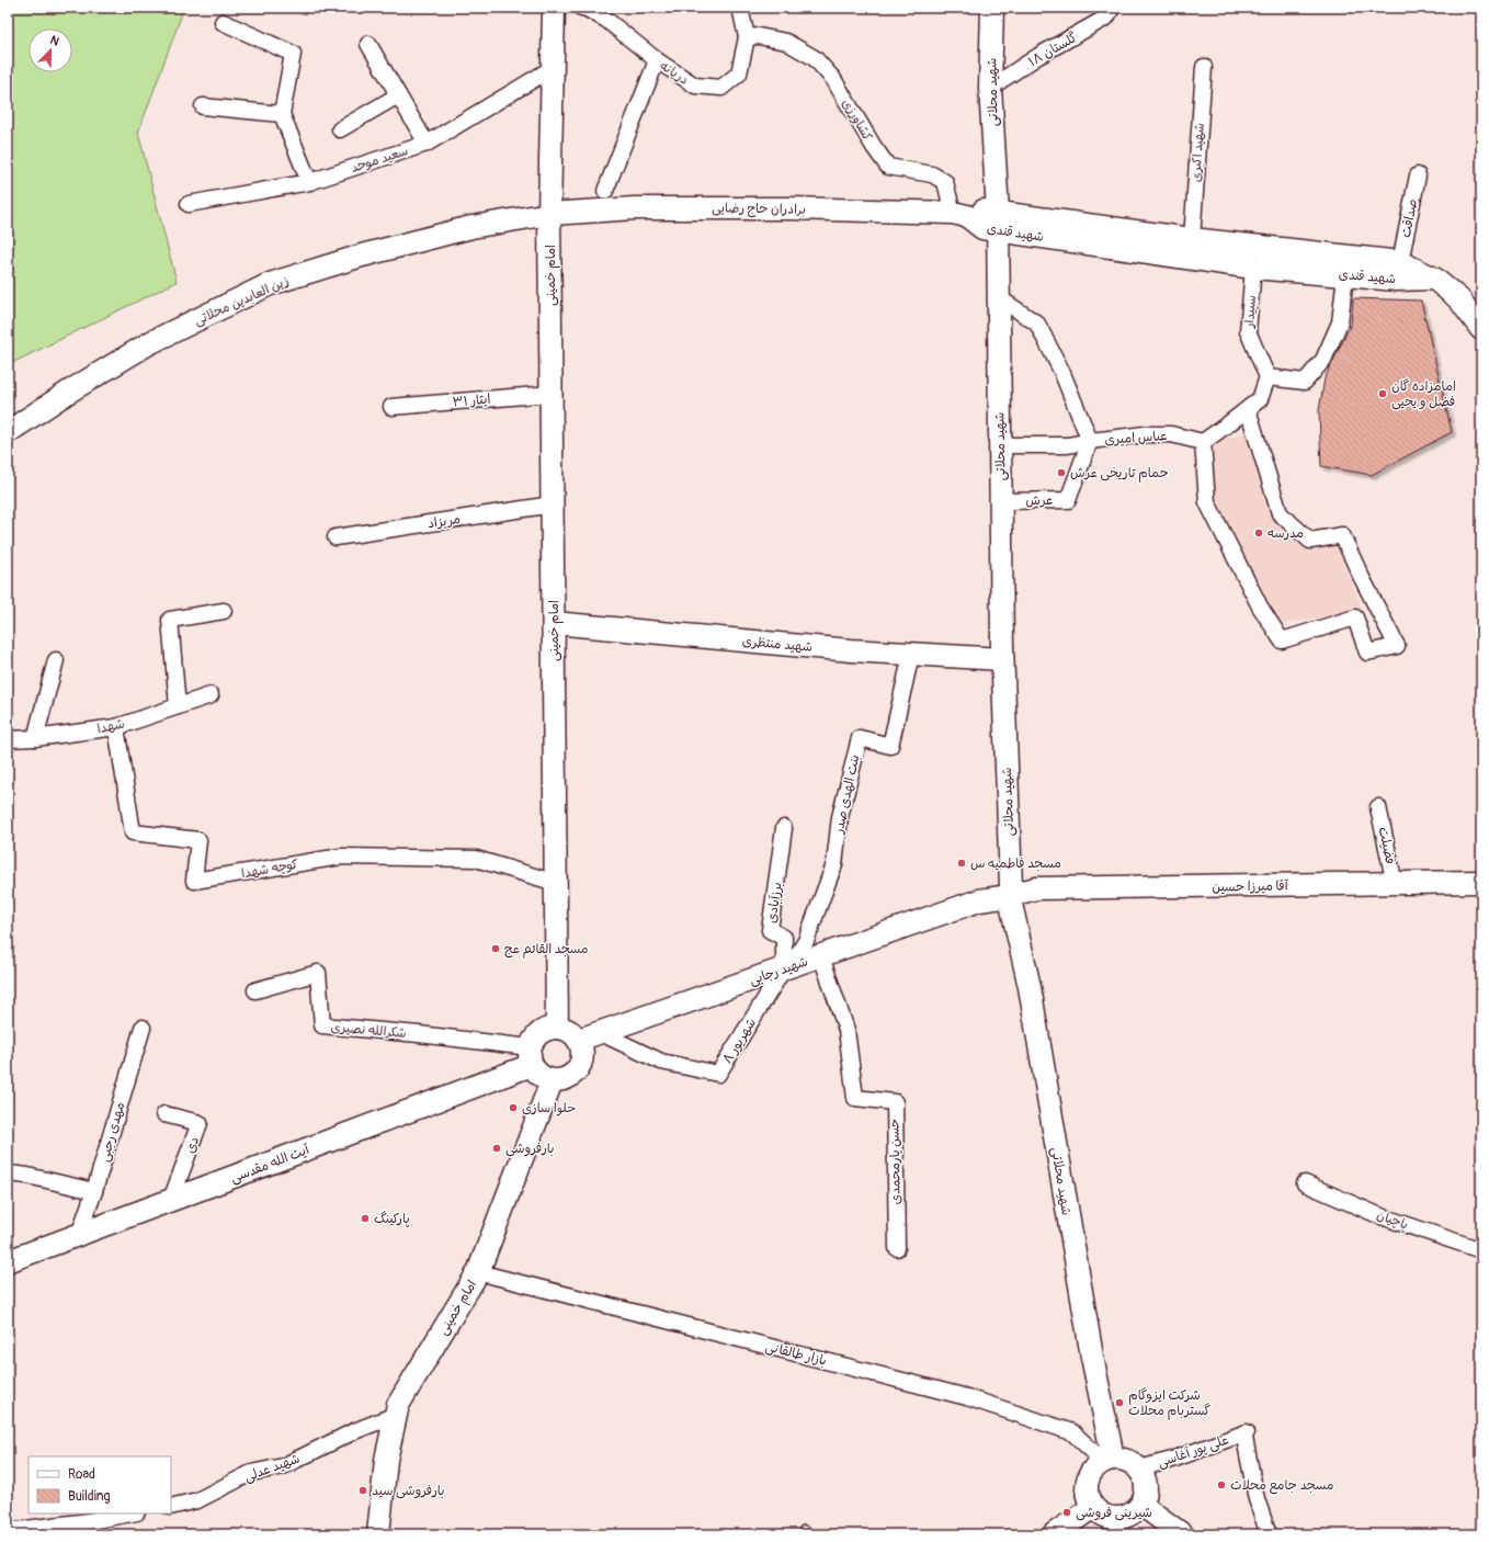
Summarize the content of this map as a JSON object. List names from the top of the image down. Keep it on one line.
{"streets":{"main road":["شهید محلاتی","برادران حاج رضایی","شهید قندی","امام خمینی","زین العابدین محلاتی","شهید منتظری","آقا میرزا حسین","شهید رجایی","آیت الله مقدسی"],"street":["گلستان ۱۸","دریانه","کشاورزی","شهید اکبری","سعید موحد","صداقت","سپیدار","ایثار ۳۱","عباس امیری","عرش","مریزاد","شهدا","بنت الهدی صدر","فضیلت","کوچه شهدا","برزآبادی","شکرالله نصیری","۸ شهریور","مهدی رجبی","دی","حسن یارمحمدی","پاچیان","بازار طالقانی","علی پور آغاسی","شهید عدلی"]},"crossings":[["گلستان ۱۸","شهید محلاتی"],["دریانه","کشاورزی"],["شهید محلاتی","شهید قندی"],["شهید محلاتی","عباس امیری"],["شهید محلاتی","عرش"],["شهید محلاتی","شهید منتظری"],["شهید محلاتی","آقا میرزا حسین"],["شهید محلاتی","بازار طالقانی"],["شهید محلاتی","علی پور آغاسی"],["کشاورزی","برادران حاج رضایی"],["کشاورزی","شهید قندی"],["شهید اکبری","شهید قندی"],["سعید موحد","امام خمینی"],["برادران حاج رضایی","شهید قندی"],["برادران حاج رضایی","امام خمینی"],["برادران حاج رضایی","زین العابدین محلاتی"],["صداقت","شهید قندی"],["شهید قندی","سپیدار"],["امام خمینی","زین العابدین محلاتی"],["امام خمینی","ایثار ۳۱"],["امام خمینی","مریزاد"],["امام خمینی","شهید منتظری"],["امام خمینی","کوچه شهدا"],["امام خمینی","شهید رجایی"],["امام خمینی","شکرالله نصیری"],["امام خمینی","آیت الله مقدسی"],["امام خمینی","بازار طالقانی"],["امام خمینی","شهید عدلی"],["عباس امیری","عرش"],["شهید منتظری","بنت الهدی صدر"],["شهدا","کوچه شهدا"],["بنت الهدی صدر","برزآبادی"],["بنت الهدی صدر","شهید رجایی"],["بنت الهدی صدر","۸ شهریور"],["فضیلت","آقا میرزا حسین"],["آقا میرزا حسین","شهید رجایی"],["برزآبادی","شهید رجایی"],["برزآبادی","۸ شهریور"],["شهید رجایی","شکرالله نصیری"],["شهید رجایی","۸ شهریور"],["شهید رجایی","حسن یارمحمدی"],["شهید رجایی","آیت الله مقدسی"],["شکرالله نصیری","آیت الله مقدسی"],["مهدی رجبی","آیت الله مقدسی"],["دی","آیت الله مقدسی"],["بازار طالقانی","علی پور آغاسی"]],"places":["امامزاده گان فضل و یحیی","حمام تاریخی عرش","مدرسه","مسجد فاطمیه س","مسجد القائم عج","حلوا سازی","بارفروشی","پارکینگ","شرکت ایزوگام گستربام محلات","مسجد جامع محلات","بارفروشی سید","شیرینی فروشی"],"legend":["Road","Building"],"north":"top right"}
